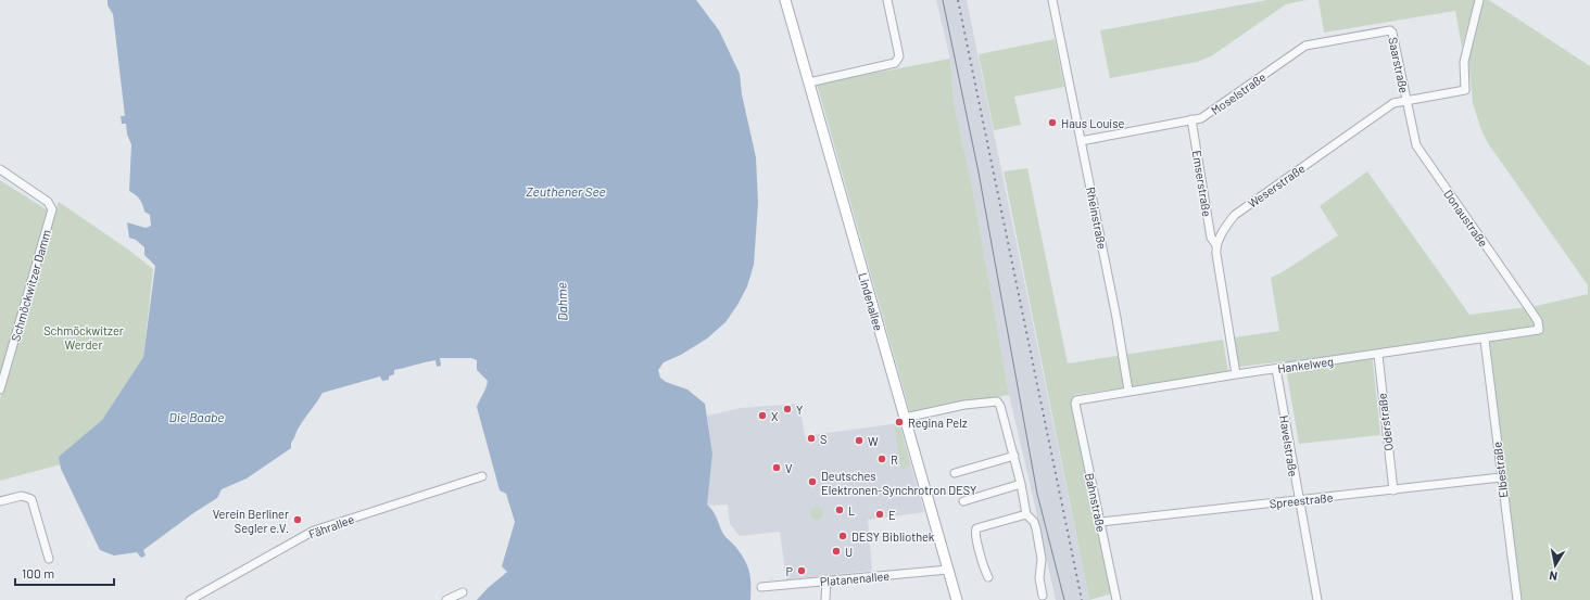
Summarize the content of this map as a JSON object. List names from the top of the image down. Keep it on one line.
{"streets":{"main road":["Lindenallee"],"street":["Saarstraße","Moselstraße","Emserstraße","Weserstraße","Rheinstraße","Donaustraße","Schmöckwitzer Damm","Hankelweg","Oderstraße","Havelstraße","Elbestraße","Spreestraße","Bahnstraße","Fährallee","Platanenallee"]},"crossings":[["Saarstraße","Moselstraße"],["Saarstraße","Weserstraße"],["Saarstraße","Donaustraße"],["Moselstraße","Emserstraße"],["Moselstraße","Rheinstraße"],["Emserstraße","Weserstraße"],["Weserstraße","Donaustraße"],["Rheinstraße","Hankelweg"],["Donaustraße","Hankelweg"],["Lindenallee","Platanenallee"],["Hankelweg","Oderstraße"],["Hankelweg","Havelstraße"],["Hankelweg","Elbestraße"],["Hankelweg","Bahnstraße"],["Oderstraße","Spreestraße"],["Havelstraße","Spreestraße"],["Elbestraße","Spreestraße"],["Spreestraße","Bahnstraße"]],"water":["Zeuthener See","Dahme","Die Baabe"],"parks":["Schmöckwitzer Werder"],"places":["Haus Louise","Y","X","Regina Pelz","S","W","R","V","Deutsches Elektronen-Synchrotron DESY","L","E","Verein Berliner Segler e.V.","DESY Bibliothek","U","P"],"scale_bar":"100 m","north":"bottom"}
